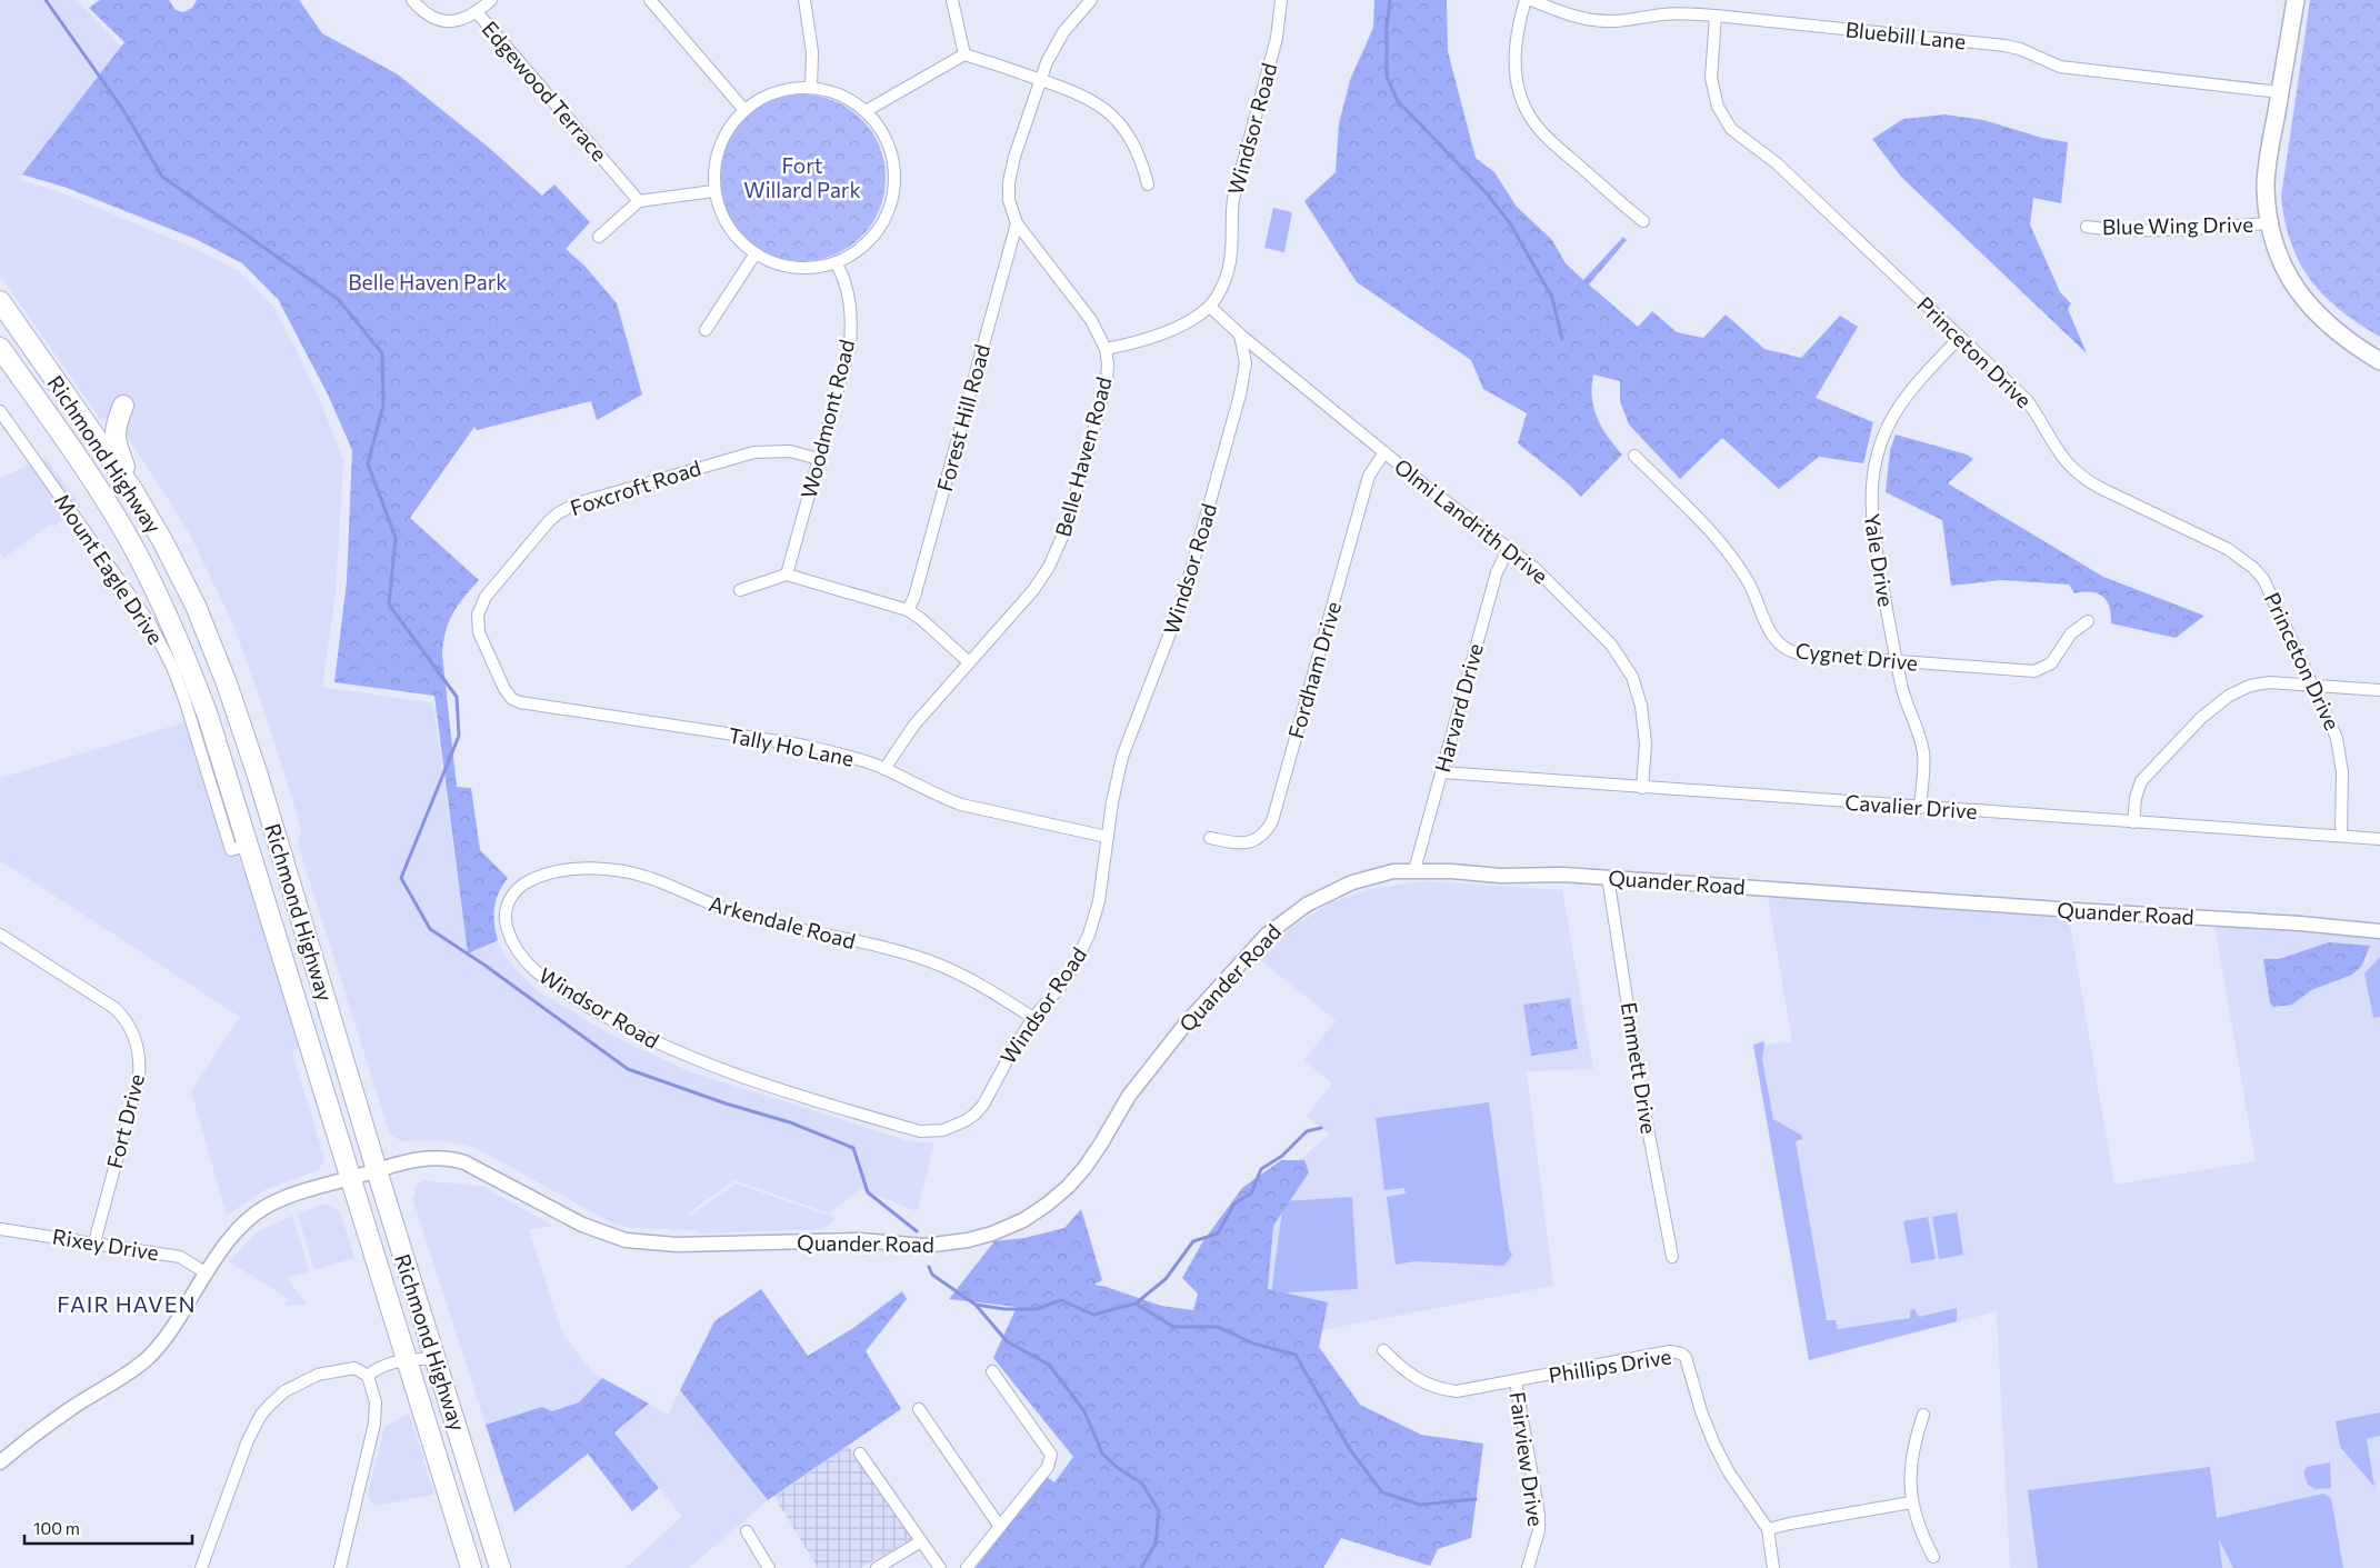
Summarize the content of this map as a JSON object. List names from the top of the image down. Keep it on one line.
{"streets":{"highway":["Richmond Highway"],"street":["Bluebill Lane","Edgewood Terrace","Windsor Road","Blue Wing Drive","Princeton Drive","Forest Hill Road","Woodmont Road","Belle Haven Road","Foxcroft Road","Olmi Landrith Drive","Yale Drive","Mount Eagle Drive","Cygnet Drive","Fordham Drive","Harvard Drive","Tally Ho Lane","Cavalier Drive","Quander Road","Arkendale Road","Emmett Drive","Fort Drive","Rixey Drive","Phillips Drive","Fairview Drive"]},"crossings":[["Bluebill Lane","Princeton Drive"],["Windsor Road","Belle Haven Road"],["Windsor Road","Olmi Landrith Drive"],["Windsor Road","Tally Ho Lane"],["Windsor Road","Arkendale Road"],["Princeton Drive","Yale Drive"],["Princeton Drive","Cavalier Drive"],["Forest Hill Road","Belle Haven Road"],["Woodmont Road","Foxcroft Road"],["Richmond Highway","Mount Eagle Drive"],["Richmond Highway","Quander Road"],["Belle Haven Road","Tally Ho Lane"],["Foxcroft Road","Tally Ho Lane"],["Olmi Landrith Drive","Fordham Drive"],["Olmi Landrith Drive","Harvard Drive"],["Olmi Landrith Drive","Cavalier Drive"],["Yale Drive","Cygnet Drive"],["Yale Drive","Cavalier Drive"],["Harvard Drive","Cavalier Drive"],["Harvard Drive","Quander Road"],["Quander Road","Emmett Drive"],["Quander Road","Rixey Drive"],["Fort Drive","Rixey Drive"],["Phillips Drive","Fairview Drive"]],"districts":["FAIR HAVEN"],"parks":["Fort Willard Park","Belle Haven Park"],"scale_bar":"100 m"}
